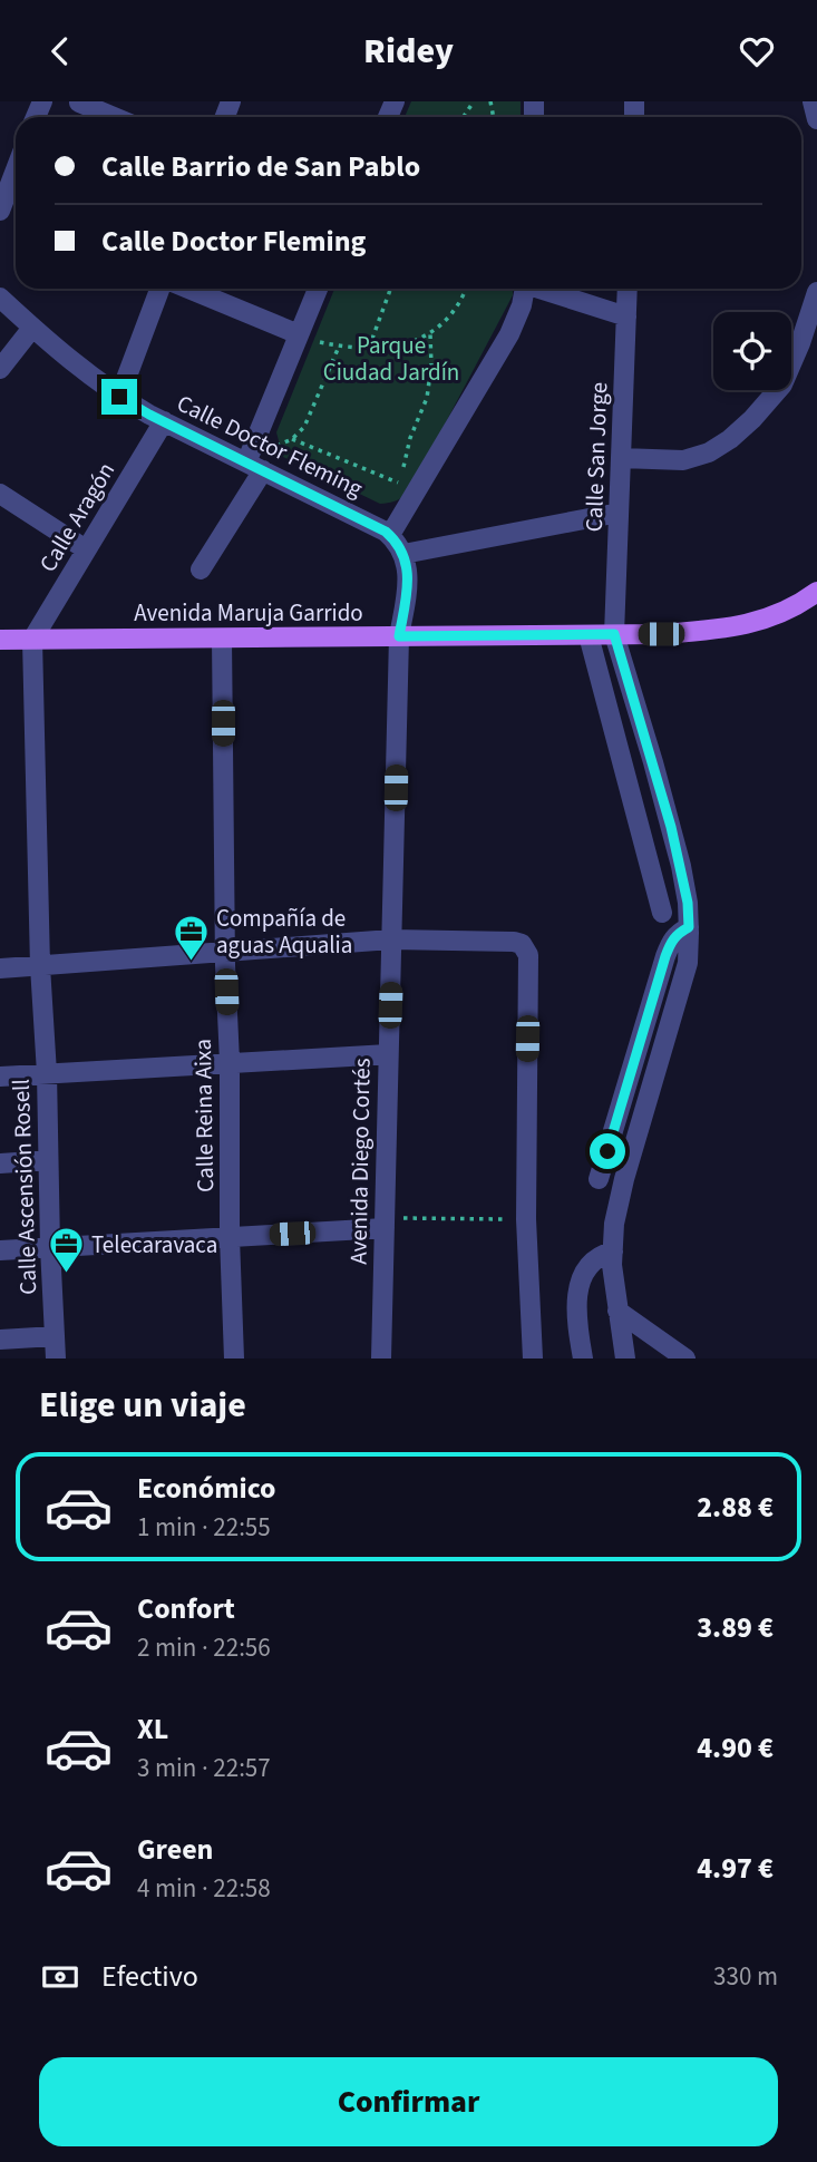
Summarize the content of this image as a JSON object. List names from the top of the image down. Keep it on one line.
{"streets":{"main road":["Avenida Maruja Garrido"],"street":["Calle Doctor Fleming","Calle San Jorge","Calle Aragón","Calle Reina Aixa","Avenida Diego Cortés","Calle Ascensión Rosell"]},"crossings":[["Calle Doctor Fleming","Calle Aragón"],["Calle San Jorge","Avenida Maruja Garrido"],["Calle Aragón","Avenida Maruja Garrido"],["Calle Aragón","Calle Ascensión Rosell"],["Avenida Maruja Garrido","Calle Reina Aixa"],["Avenida Maruja Garrido","Avenida Diego Cortés"],["Avenida Maruja Garrido","Calle Ascensión Rosell"]],"parks":["Parque Ciudad Jardín"],"places":{"office":["Compañía de aguas Aqualia","Telecaravaca"]},"page":{"header":"Ridey","banner":["Calle Barrio de San Pablo","Calle Doctor Fleming"],"heading":"Elige un viaje","list":[{"name":"Económico","note":"1 min · 22:55","value":"2.88 €"},{"name":"Confort","note":"2 min · 22:56","value":"3.89 €"},{"name":"XL","note":"3 min · 22:57","value":"4.90 €"},{"name":"Green","note":"4 min · 22:58","value":"4.97 €"}],"pay":["Efectivo","330 m"],"buttons":"Confirmar"}}
